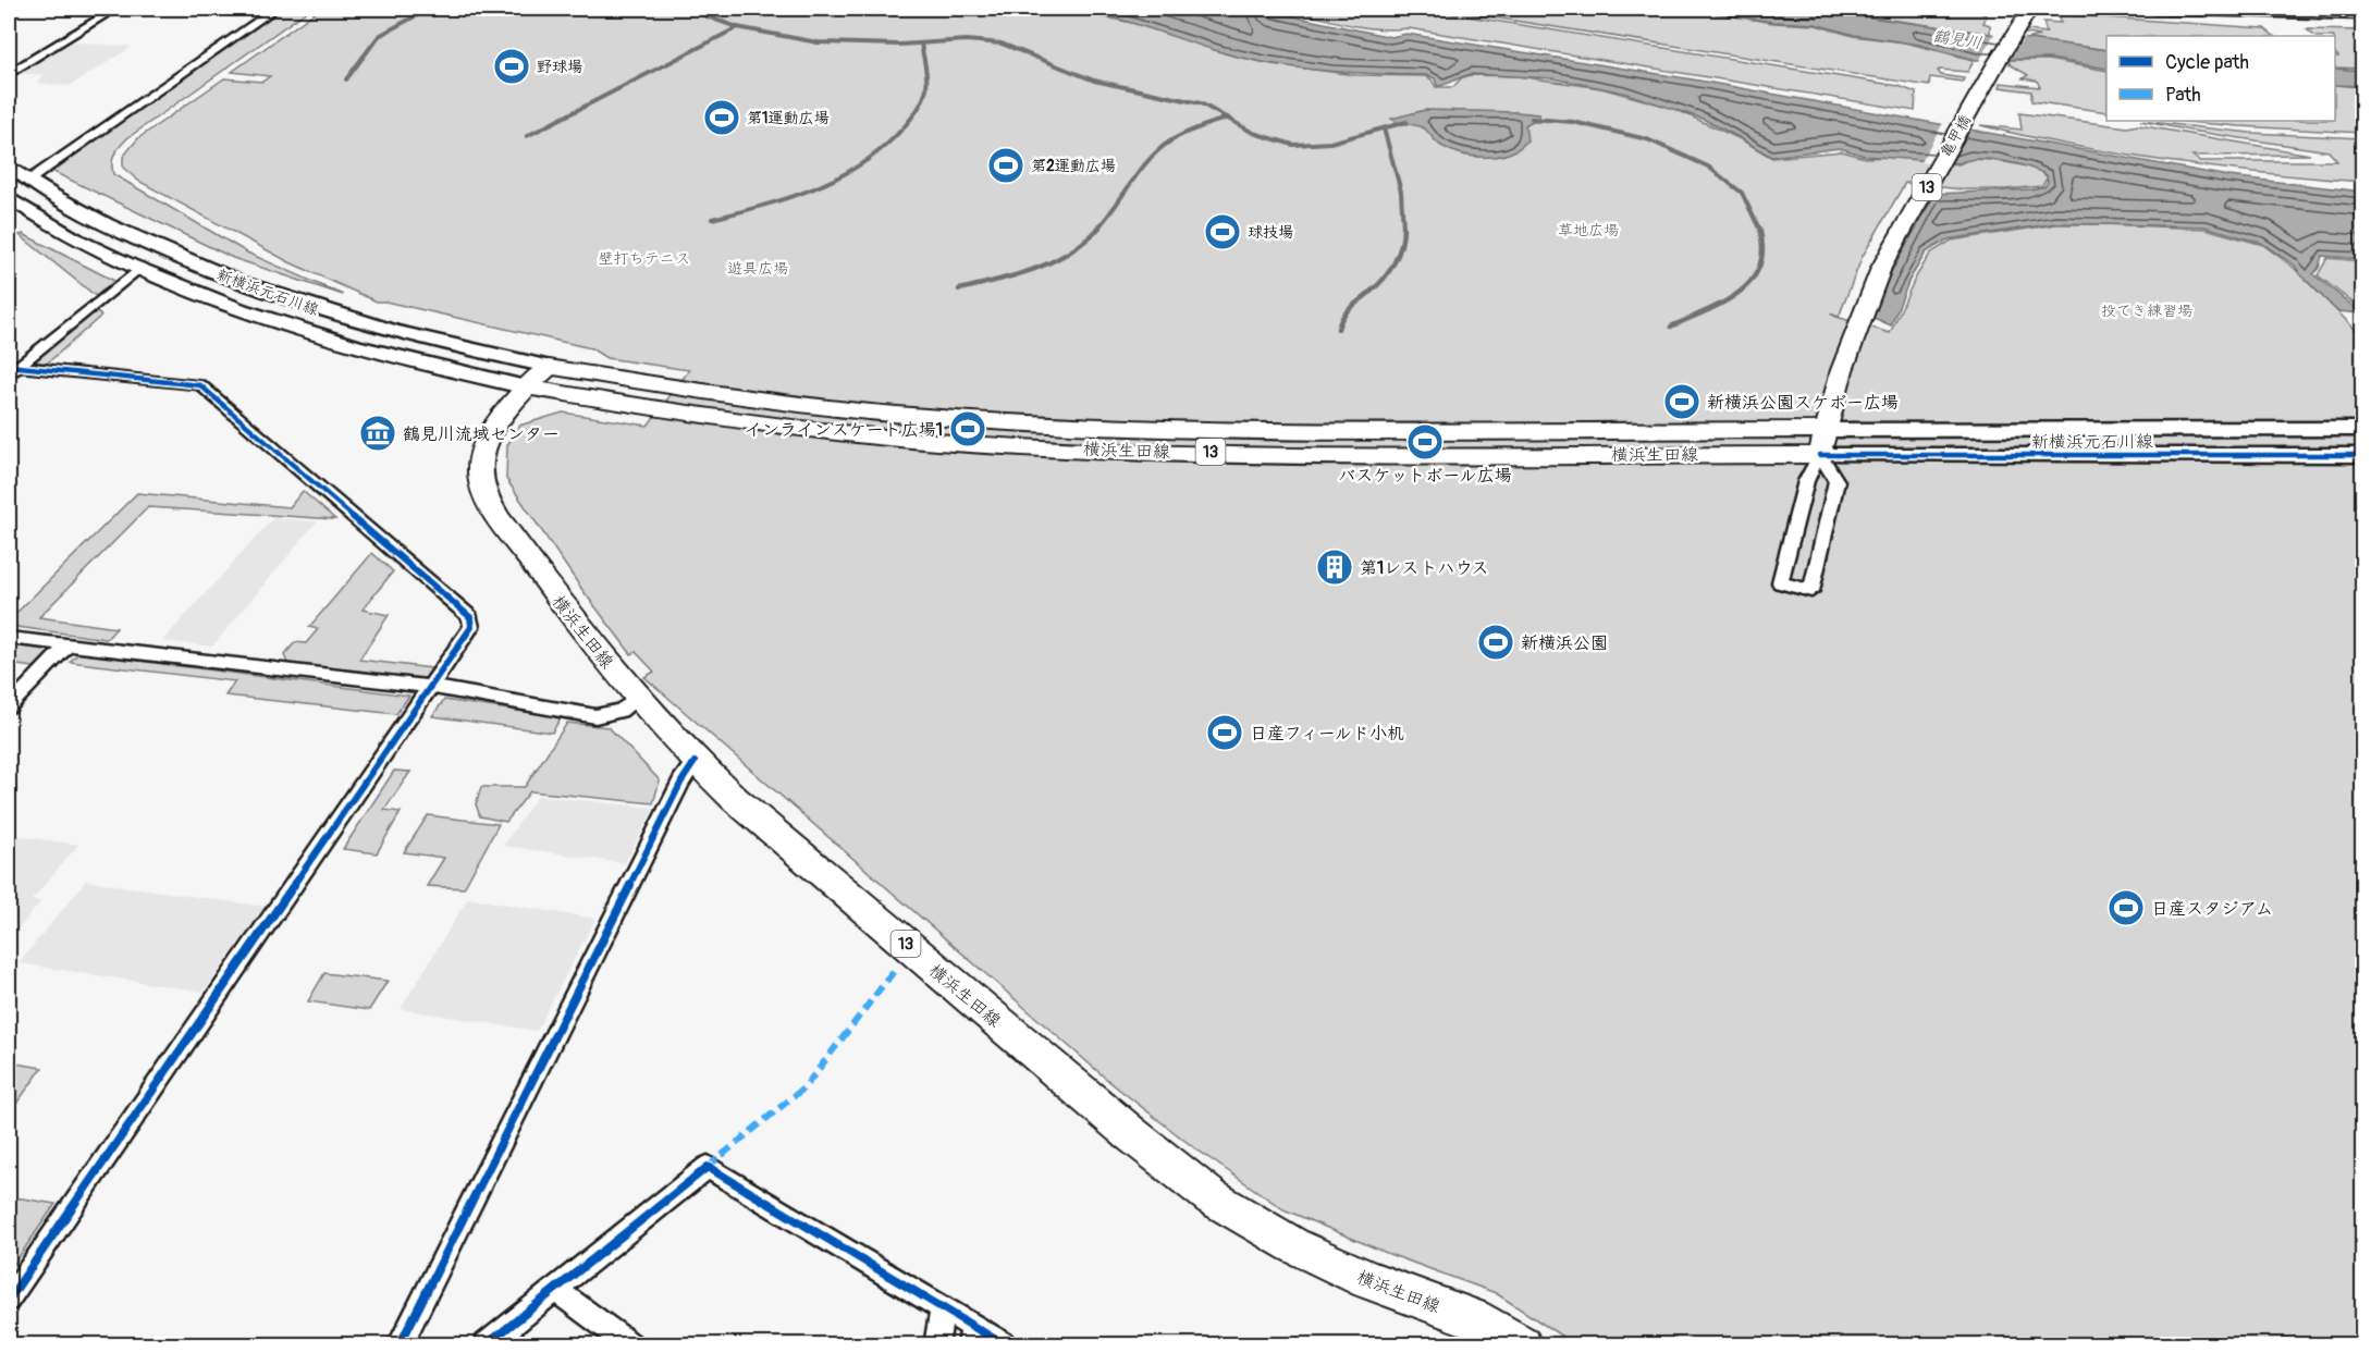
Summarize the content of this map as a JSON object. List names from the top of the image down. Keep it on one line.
{"streets":{"main road":["亀甲橋","13","横浜生田線"],"street":["新横浜元石川線"]},"crossings":[["亀甲橋","13"],["亀甲橋","新横浜元石川線"],["亀甲橋","横浜生田線"],["13","新横浜元石川線"],["13","横浜生田線"],["新横浜元石川線","横浜生田線"]],"water":["鶴見川"],"parks":["草地広場","壁打ちテニス","遊具広場","投てき練習場"],"places":{"sports":["野球場","第1運動広場","第2運動広場","球技場","新横浜公園スケボー広場","インラインスケート広場1","バスケットボール広場","新横浜公園","日産フィールド小机","日産スタジアム"],"museum":["鶴見川流域センター"],"building":["第1レストハウス"]},"legend":["Cycle path","Path"]}
